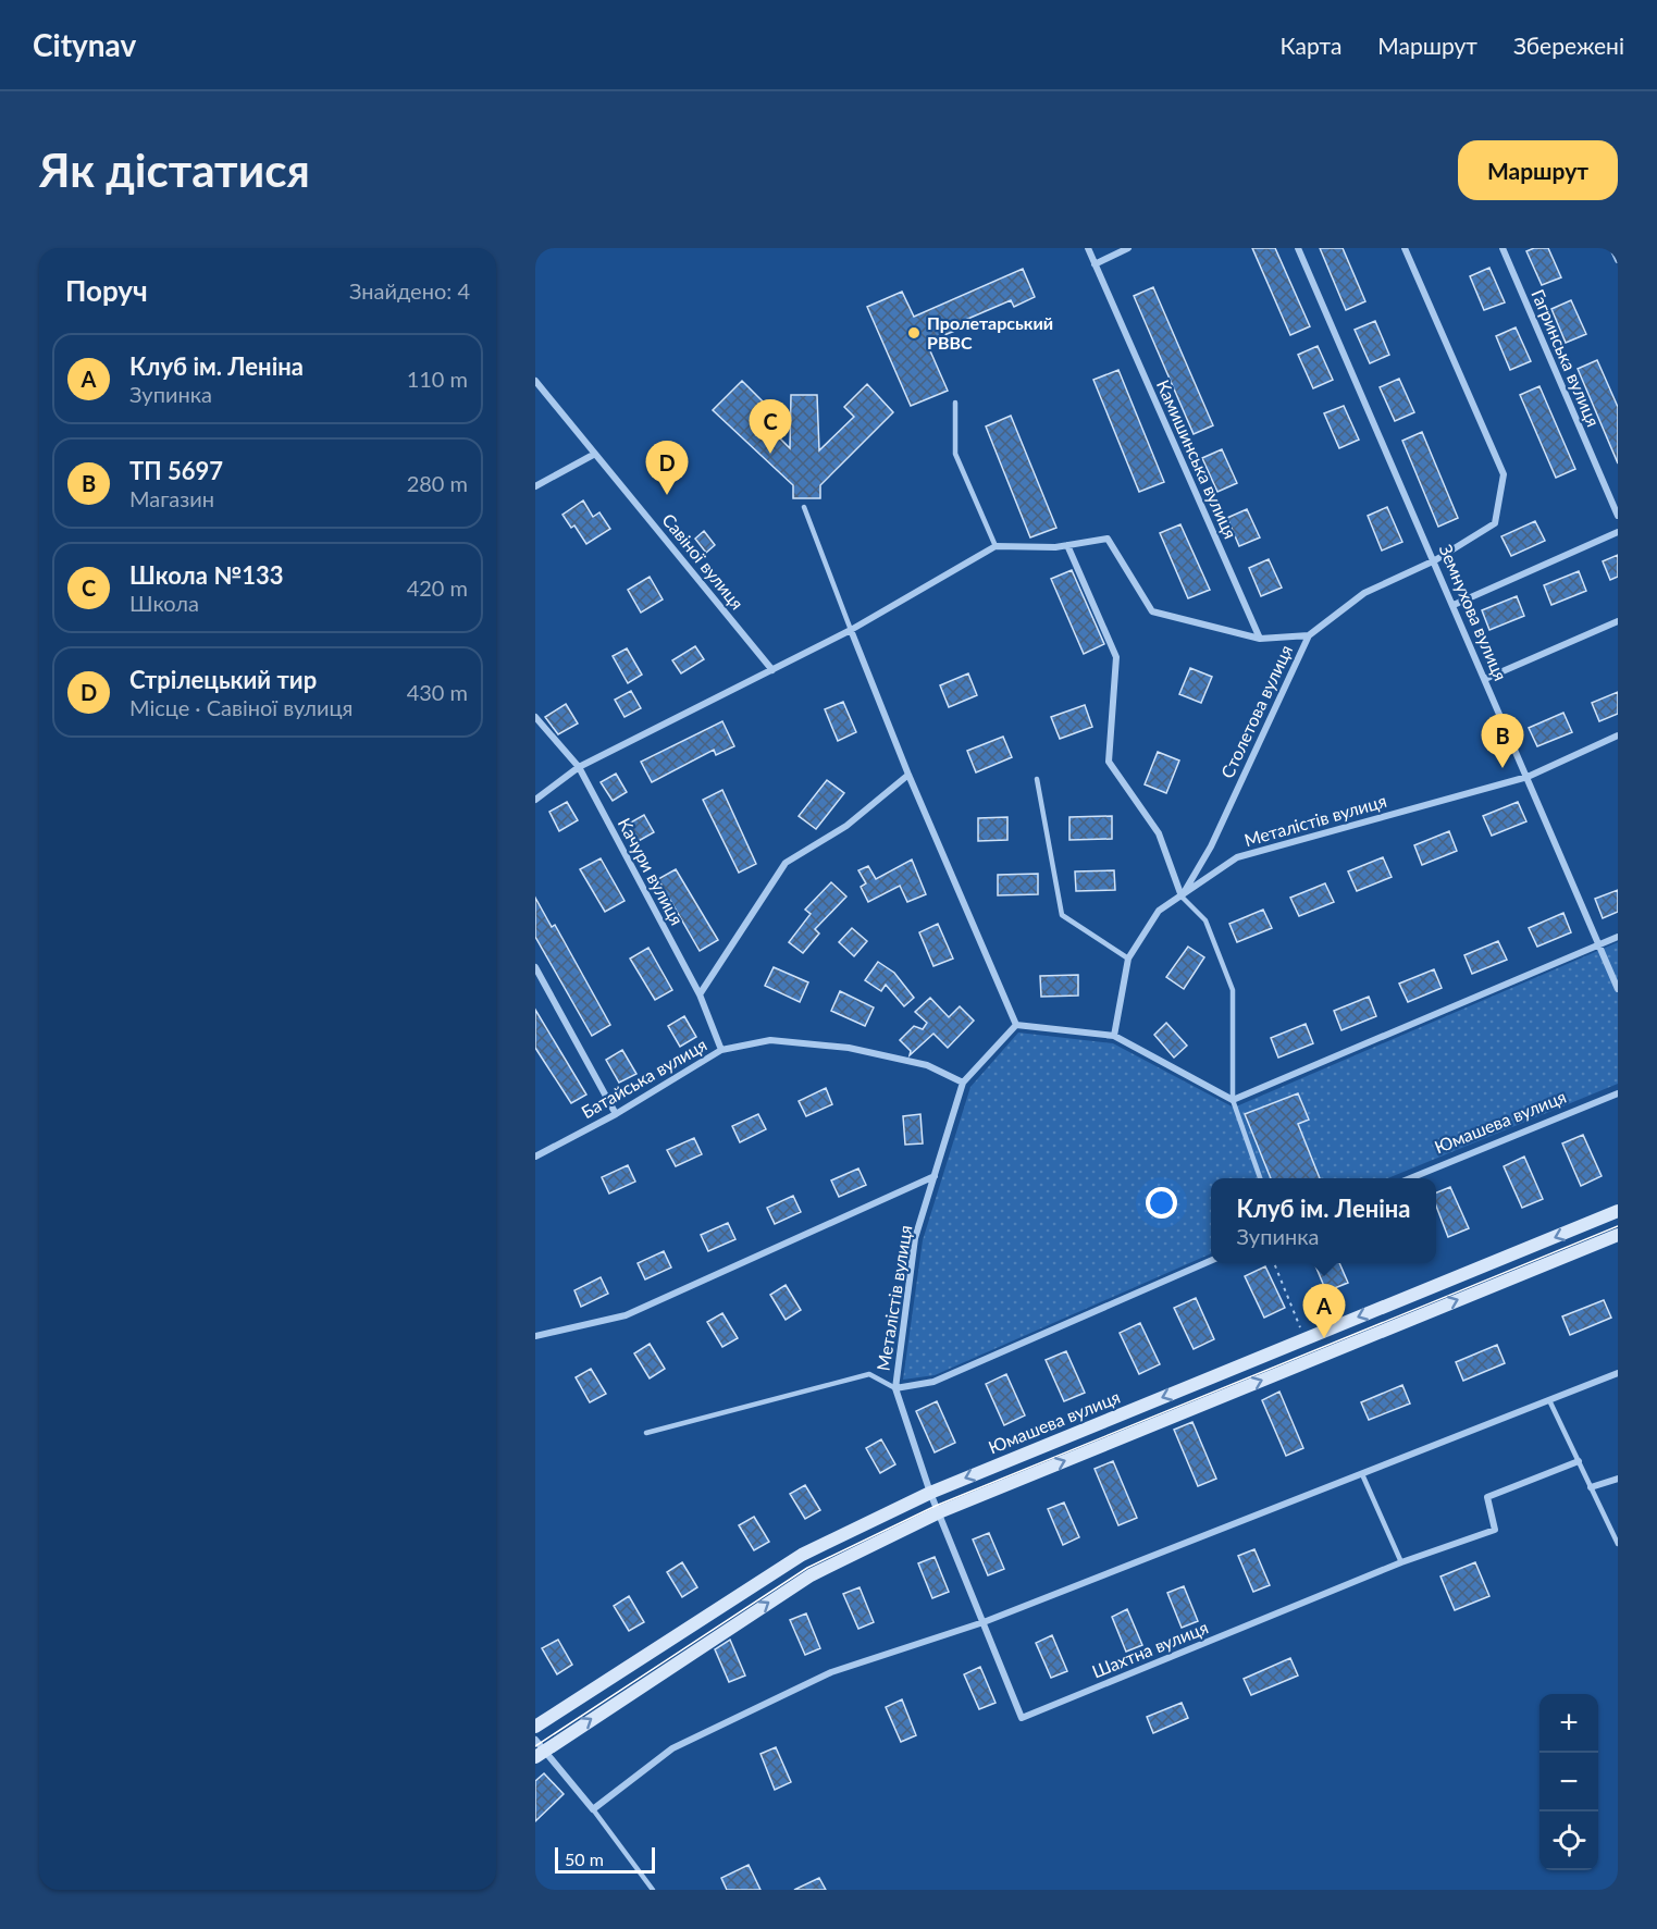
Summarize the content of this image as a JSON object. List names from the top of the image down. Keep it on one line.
{"streets":{"main road":["Юмашева вулиця"],"street":["Гагринська вулиця","Камишинська вулиця","Савіної вулиця","Земнухова вулиця","Столетова вулиця","Металістів вулиця","Качури вулиця","Батайська вулиця","Шахтна вулиця"]},"crossings":[["Земнухова вулиця","Столетова вулиця"],["Земнухова вулиця","Металістів вулиця"],["Столетова вулиця","Металістів вулиця"],["Металістів вулиця","Батайська вулиця"],["Металістів вулиця","Шахтна вулиця"],["Качури вулиця","Батайська вулиця"],["Юмашева вулиця","Шахтна вулиця"]],"places":["Пролетарський РВВС"],"scale_bar":"50 m","page":{"header":"Citynav","nav":["Карта","Маршрут","Збережені"],"buttons":"Маршрут","title":"Як дістатися","heading":["Поруч","Знайдено: 4"],"list":[{"mark":"A","name":"Клуб ім. Леніна","note":"Зупинка","value":"110 m"},{"mark":"B","name":"ТП 5697","note":"Магазин","value":"280 m"},{"mark":"C","name":"Школа №133","note":"Школа","value":"420 m"},{"mark":"D","name":"Стрілецький тир","note":"Місце · Савіної вулиця","value":"430 m"}],"pins":["C","D","B","A"],"popup":["Клуб ім. Леніна","Зупинка"],"map_buttons":["+","−"],"scale":"50 m"}}
